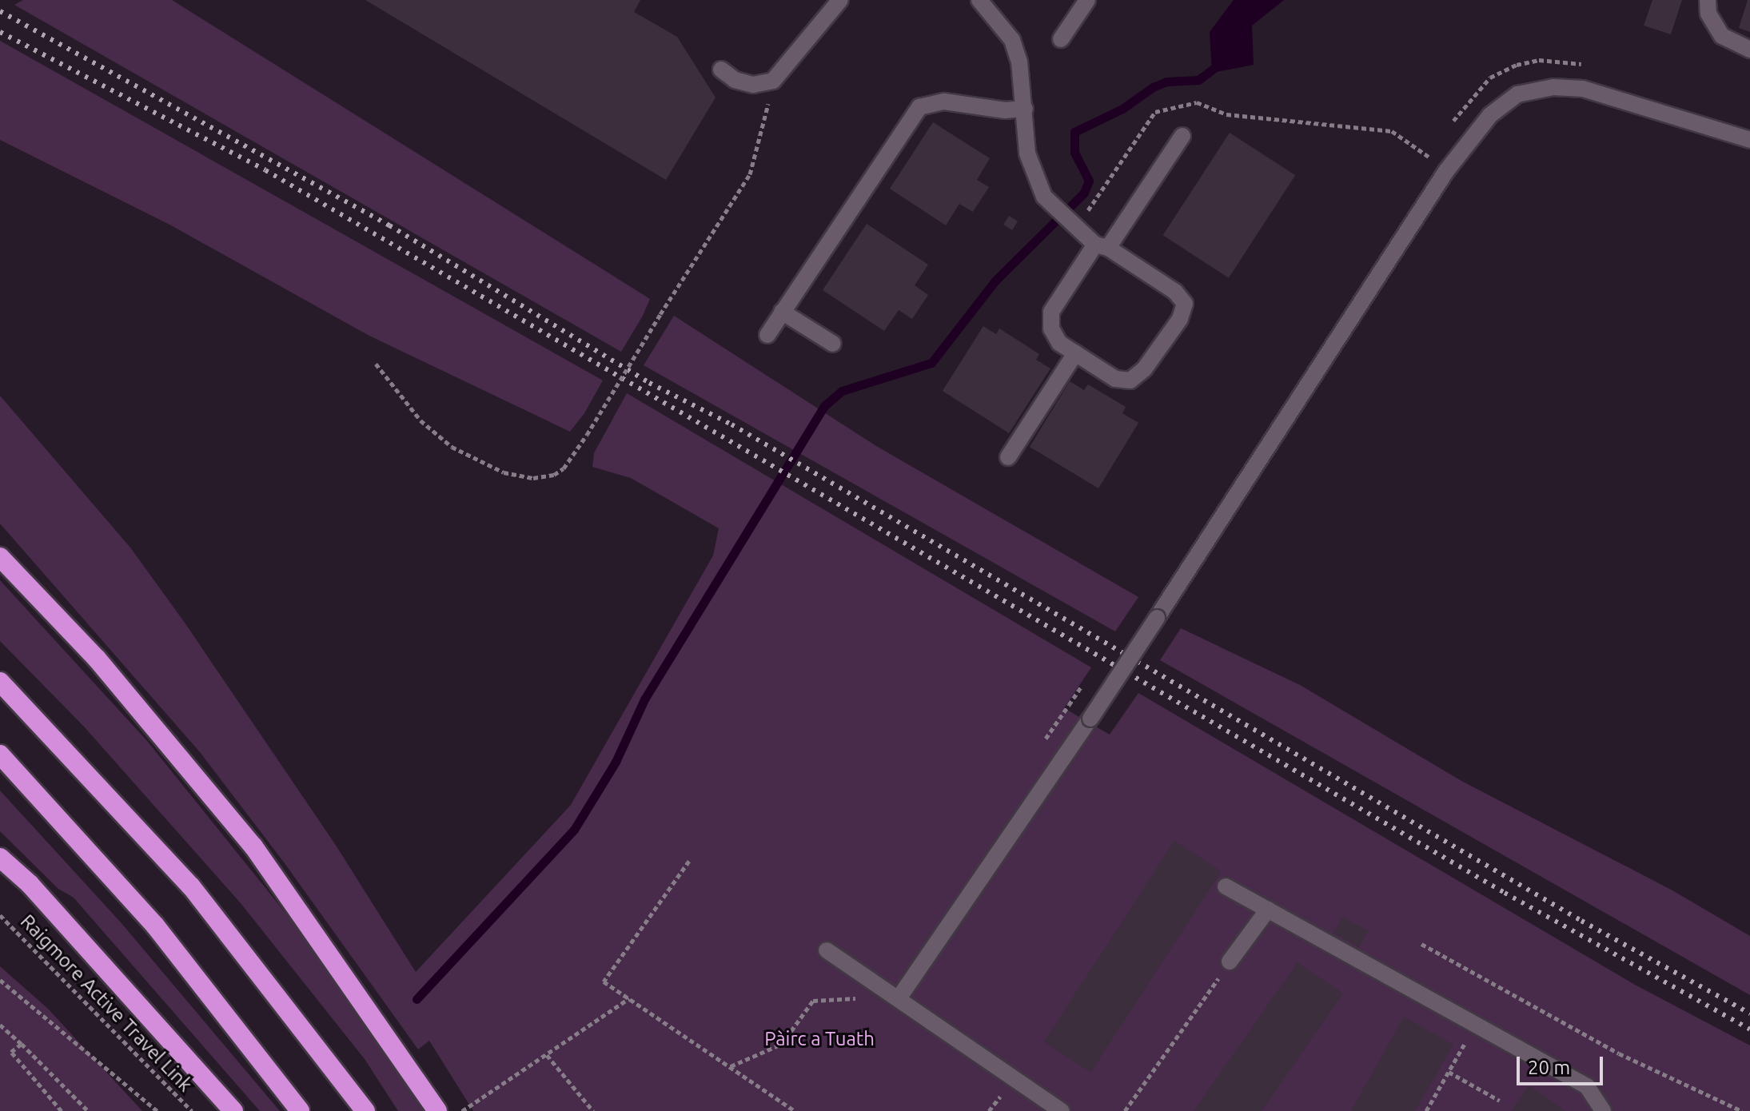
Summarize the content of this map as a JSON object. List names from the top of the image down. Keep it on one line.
{"streets":{"path":["Raigmore Active Travel Link"]},"parks":["Pàirc a Tuath"],"scale_bar":"20 m"}
